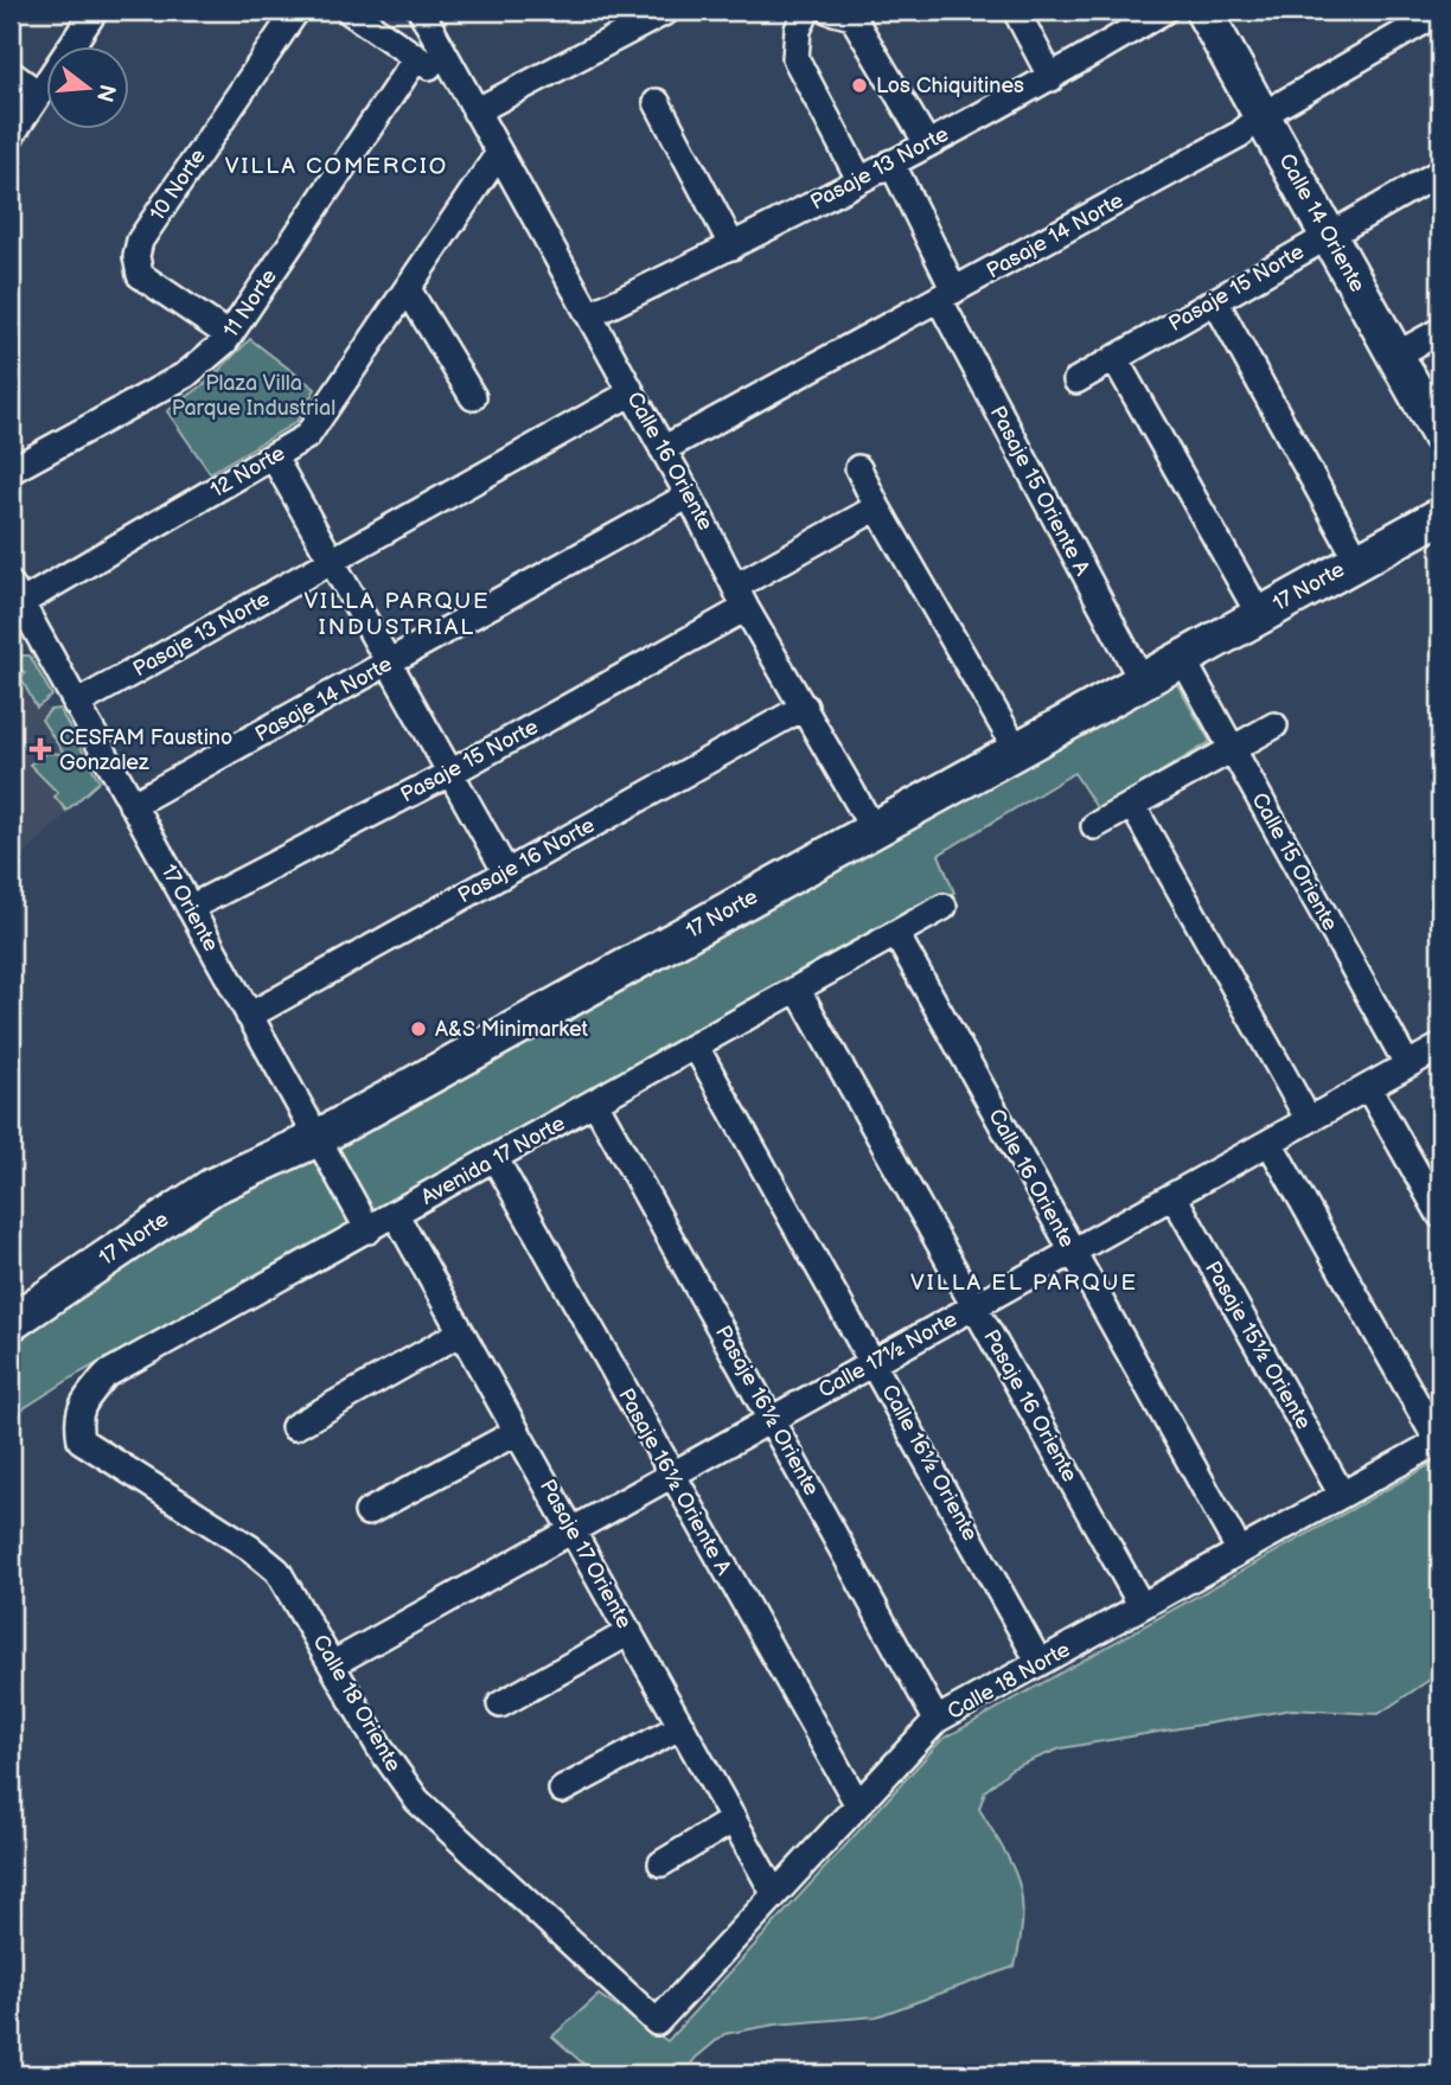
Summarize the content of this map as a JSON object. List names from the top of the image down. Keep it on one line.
{"streets":{"street":["Pasaje 13 Norte","10 Norte","Calle 14 Oriente","Pasaje 14 Norte","Pasaje 15 Norte","11 Norte","Calle 16 Oriente","12 Norte","Pasaje 15 Oriente A","17 Norte","Pasaje 16 Norte","Calle 15 Oriente","17 Oriente","Avenida 17 Norte","Pasaje 15½ Oriente","Calle 17½ Norte","Pasaje 16 Oriente","Pasaje 16½ Oriente","Calle 16½ Oriente","Pasaje 16½ Oriente A","Pasaje 17 Oriente","Calle 18 Norte","Calle 18 Oriente"]},"crossings":[["Pasaje 13 Norte","Calle 16 Oriente"],["Pasaje 13 Norte","Pasaje 15 Oriente A"],["Pasaje 13 Norte","17 Oriente"],["10 Norte","11 Norte"],["Calle 14 Oriente","Pasaje 14 Norte"],["Calle 14 Oriente","Pasaje 15 Norte"],["Pasaje 14 Norte","Calle 16 Oriente"],["Pasaje 14 Norte","Pasaje 15 Oriente A"],["Pasaje 14 Norte","17 Oriente"],["Pasaje 15 Norte","Calle 16 Oriente"],["Pasaje 15 Norte","17 Oriente"],["11 Norte","Calle 16 Oriente"],["Calle 16 Oriente","12 Norte"],["Calle 16 Oriente","17 Norte"],["Calle 16 Oriente","Pasaje 16 Norte"],["Calle 16 Oriente","Avenida 17 Norte"],["Calle 16 Oriente","Calle 17½ Norte"],["Calle 16 Oriente","Calle 18 Norte"],["12 Norte","17 Oriente"],["Pasaje 15 Oriente A","17 Norte"],["17 Norte","Calle 15 Oriente"],["17 Norte","17 Oriente"],["Pasaje 16 Norte","17 Oriente"],["Calle 15 Oriente","Calle 17½ Norte"],["17 Oriente","Avenida 17 Norte"],["Avenida 17 Norte","Pasaje 16 Oriente"],["Avenida 17 Norte","Pasaje 16½ Oriente"],["Avenida 17 Norte","Calle 16½ Oriente"],["Avenida 17 Norte","Pasaje 16½ Oriente A"],["Avenida 17 Norte","Pasaje 17 Oriente"],["Avenida 17 Norte","Calle 18 Oriente"],["Pasaje 15½ Oriente","Calle 17½ Norte"],["Pasaje 15½ Oriente","Calle 18 Norte"],["Calle 17½ Norte","Pasaje 16 Oriente"],["Calle 17½ Norte","Pasaje 16½ Oriente"],["Calle 17½ Norte","Calle 16½ Oriente"],["Calle 17½ Norte","Pasaje 16½ Oriente A"],["Calle 17½ Norte","Pasaje 17 Oriente"],["Calle 17½ Norte","Calle 18 Oriente"],["Pasaje 16 Oriente","Calle 18 Norte"],["Pasaje 16½ Oriente","Calle 18 Norte"],["Calle 16½ Oriente","Calle 18 Norte"],["Pasaje 16½ Oriente A","Calle 18 Norte"],["Pasaje 17 Oriente","Calle 18 Norte"],["Calle 18 Norte","Calle 18 Oriente"]],"districts":["VILLA COMERCIO","VILLA PARQUE INDUSTRIAL","VILLA EL PARQUE"],"parks":["Plaza Villa Parque Industrial"],"places":{"other":["Los Chiquitines","A&S Minimarket"],"health":["CESFAM Faustino Gonzalez"]},"north":"right"}
